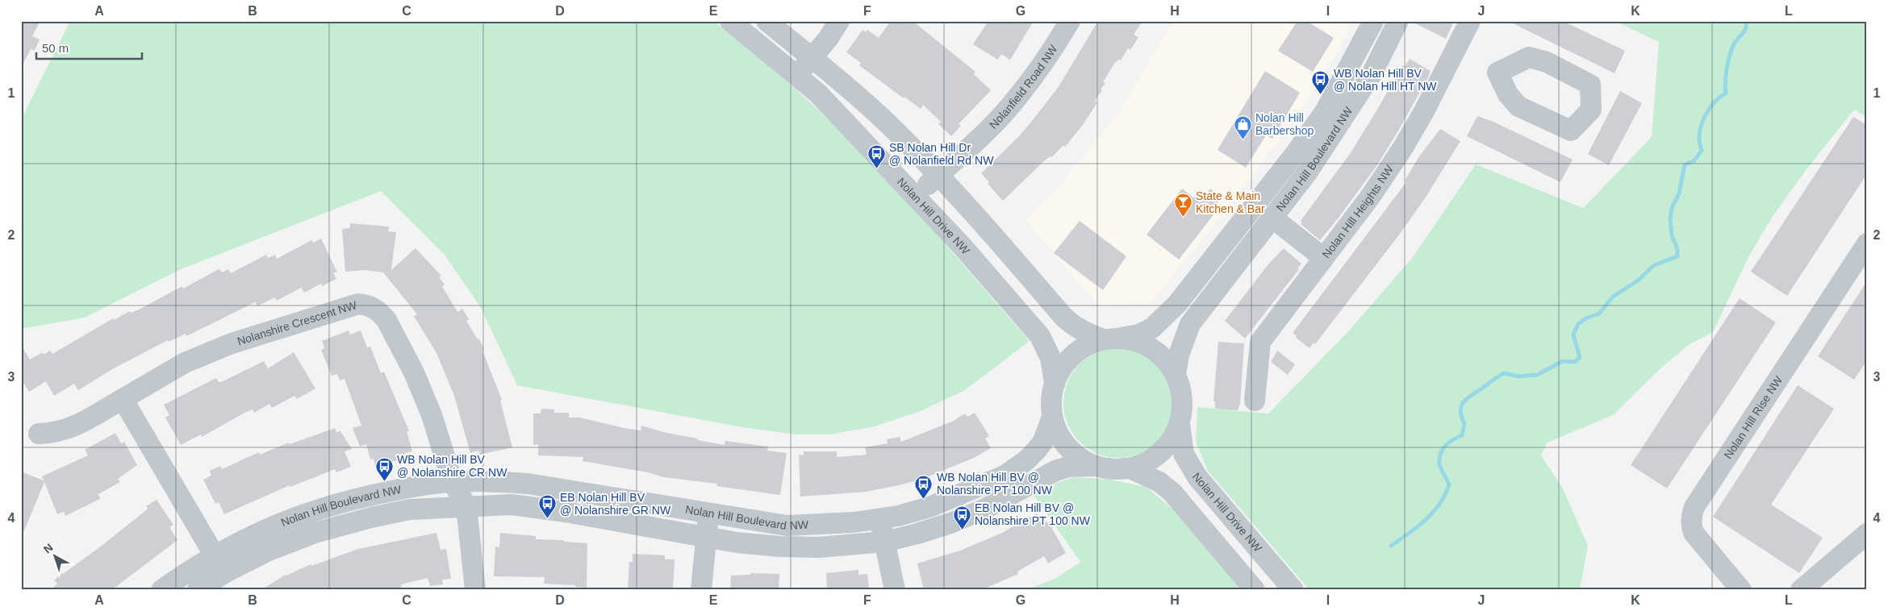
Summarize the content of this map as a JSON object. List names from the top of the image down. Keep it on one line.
{"streets":{"street":["Nolanfield Road NW","Nolan Hill Boulevard NW","Nolan Hill Heights NW","Nolan Hill Drive NW","Nolanshire Crescent NW","Nolan Hill Rise NW"]},"crossings":[["Nolanfield Road NW","Nolan Hill Drive NW"],["Nolan Hill Boulevard NW","Nolan Hill Drive NW"],["Nolan Hill Boulevard NW","Nolanshire Crescent NW"]],"places":{"bus stop":["WB Nolan Hill BV @ Nolan Hill HT NW","SB Nolan Hill Dr @ Nolanfield Rd NW","WB Nolan Hill BV @ Nolanshire CR NW","WB Nolan Hill BV @ Nolanshire PT 100 NW","EB Nolan Hill BV @ Nolanshire GR NW","EB Nolan Hill BV @ Nolanshire PT 100 NW"],"shop":["Nolan Hill Barbershop"],"bar":["State & Main Kitchen & Bar"]},"scale_bar":"50 m","north":"top left","grid":{"columns":["A","B","C","D","E","F","G","H","I","J","K","L"],"rows":["1","2","3","4"]}}
